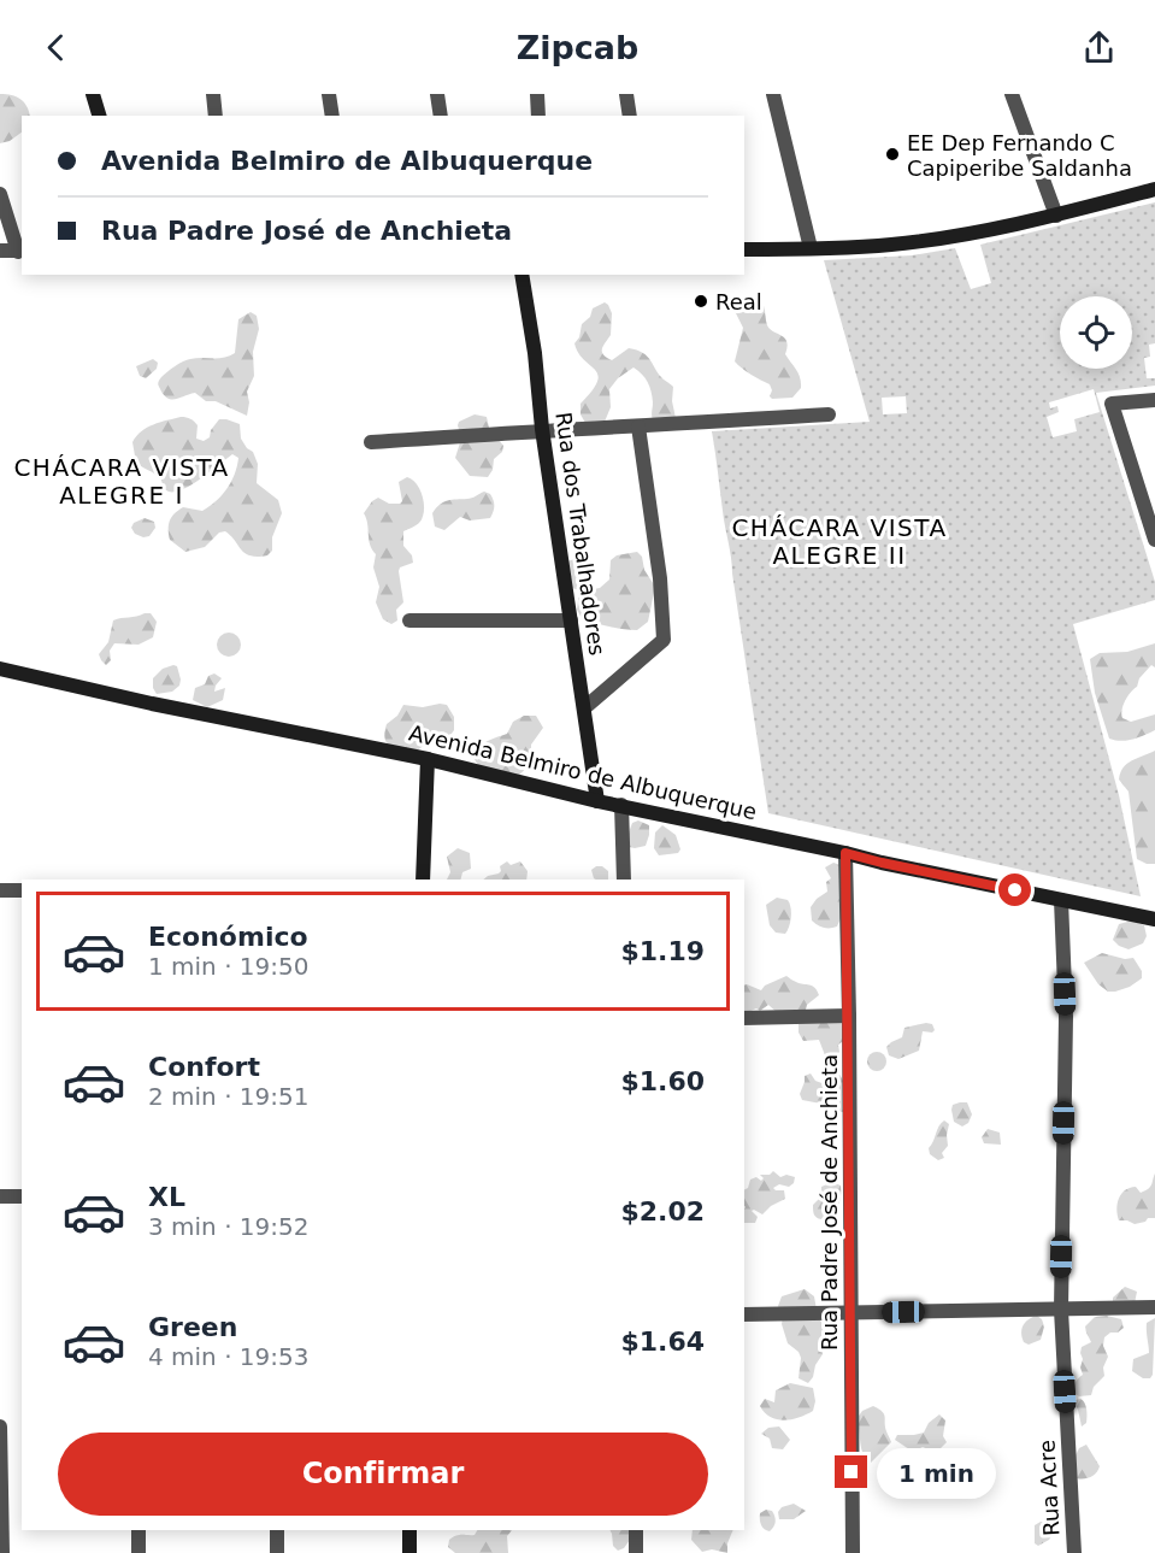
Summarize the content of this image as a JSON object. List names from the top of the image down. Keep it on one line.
{"streets":{"main road":["Rua dos Trabalhadores","Avenida Belmiro de Albuquerque"],"street":["Rua Padre José de Anchieta","Rua Acre"]},"crossings":[["Rua dos Trabalhadores","Avenida Belmiro de Albuquerque"],["Avenida Belmiro de Albuquerque","Rua Padre José de Anchieta"],["Avenida Belmiro de Albuquerque","Rua Acre"]],"districts":["CHÁCARA VISTA ALEGRE I","CHÁCARA VISTA ALEGRE II"],"places":["EE Dep Fernando C Capiperibe Saldanha","Real"],"page":{"header":"Zipcab","banner":["Avenida Belmiro de Albuquerque","Rua Padre José de Anchieta"],"list":[{"name":"Económico","note":"1 min · 19:50","value":"$1.19"},{"name":"Confort","note":"2 min · 19:51","value":"$1.60"},{"name":"XL","note":"3 min · 19:52","value":"$2.02"},{"name":"Green","note":"4 min · 19:53","value":"$1.64"}],"buttons":"Confirmar","bubble":"1 min"}}
